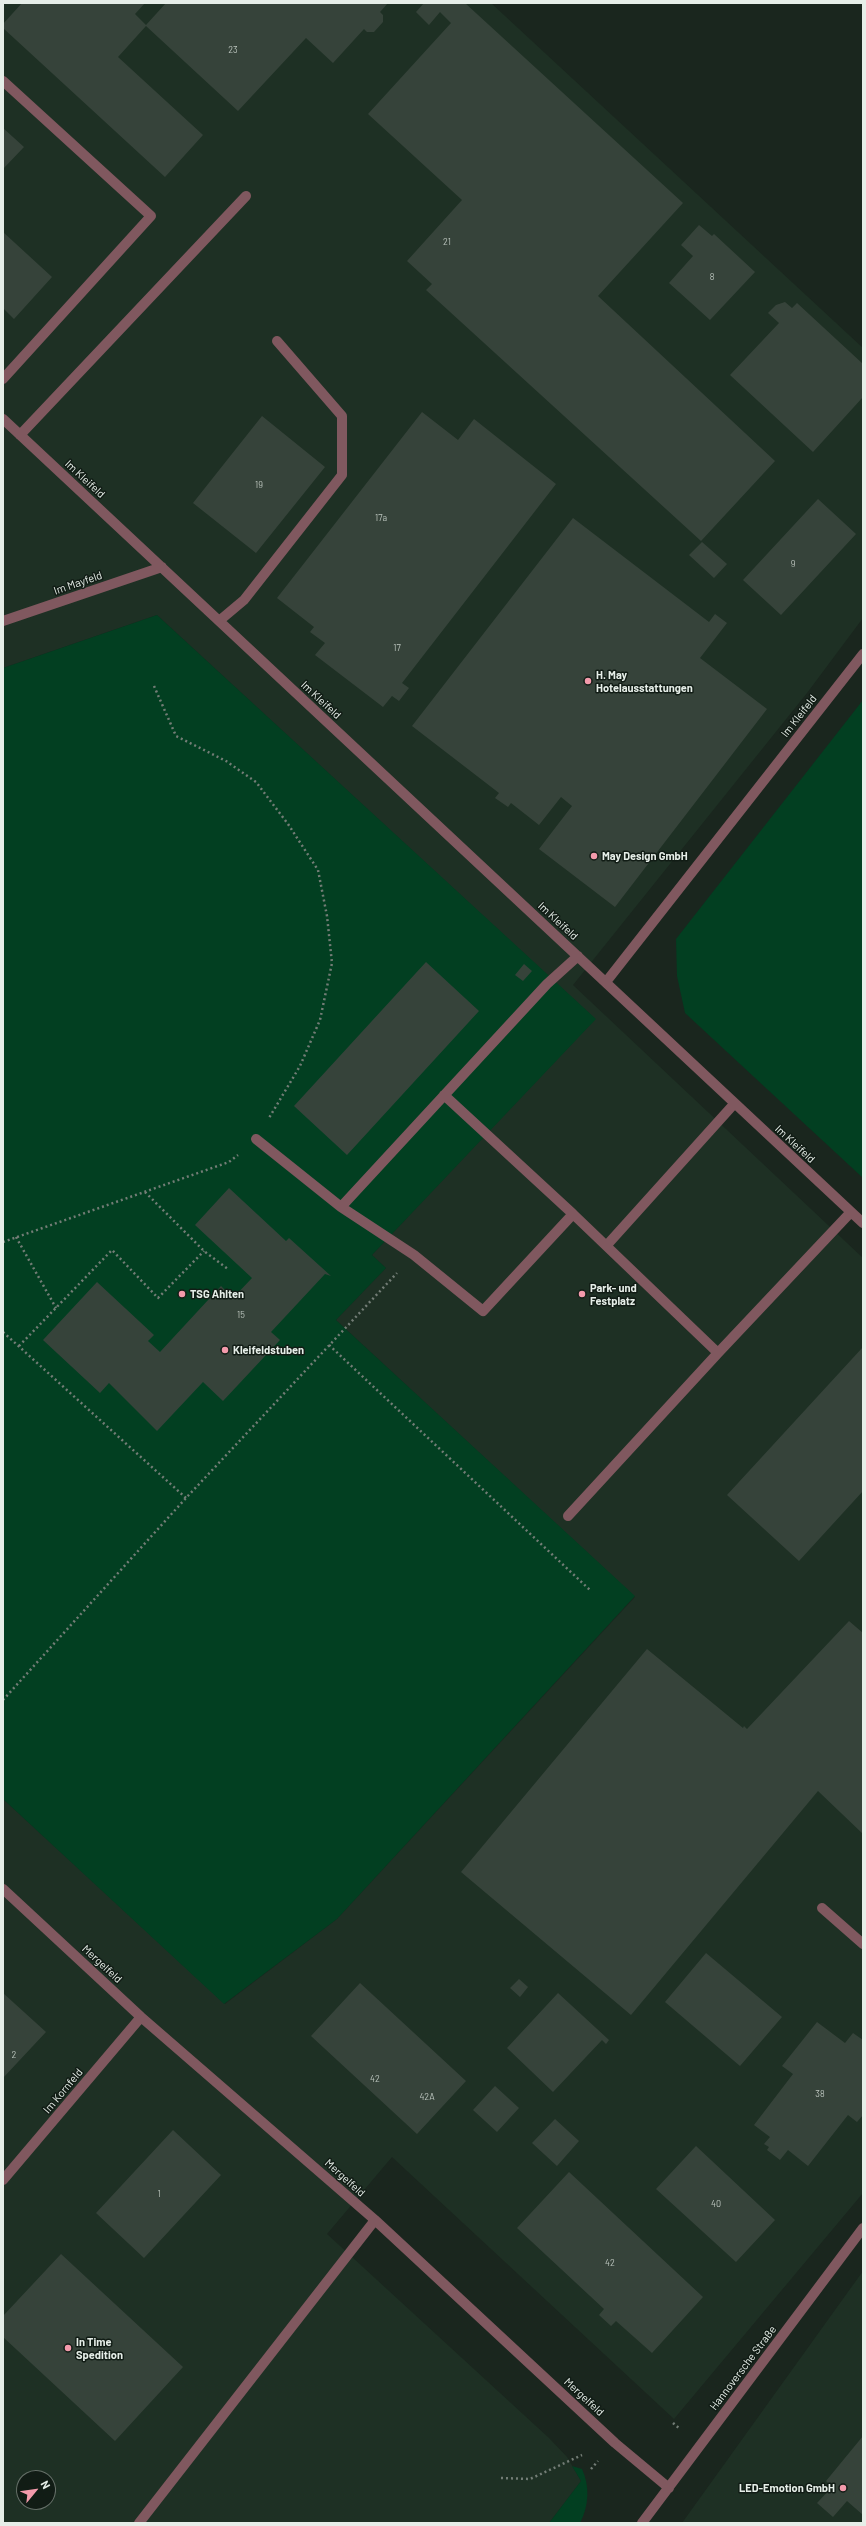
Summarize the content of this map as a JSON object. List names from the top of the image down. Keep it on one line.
{"streets":{"street":["Im Kleifeld","Im Mayfeld","Mergelfeld","Im Kornfeld","Hannoversche Straße"]},"crossings":[["Im Kleifeld","Im Mayfeld"],["Mergelfeld","Im Kornfeld"],["Mergelfeld","Hannoversche Straße"]],"places":["H. May Hotelausstattungen","May Design GmbH","TSG Ahlten","Park- und Festplatz","Kleifeldstuben","In Time Spedition","LED-Emotion GmbH"],"house_numbers":["23","21","8","19","17a","9","17","15","2","42","38","42A","1","40","42"],"north":"top right"}
